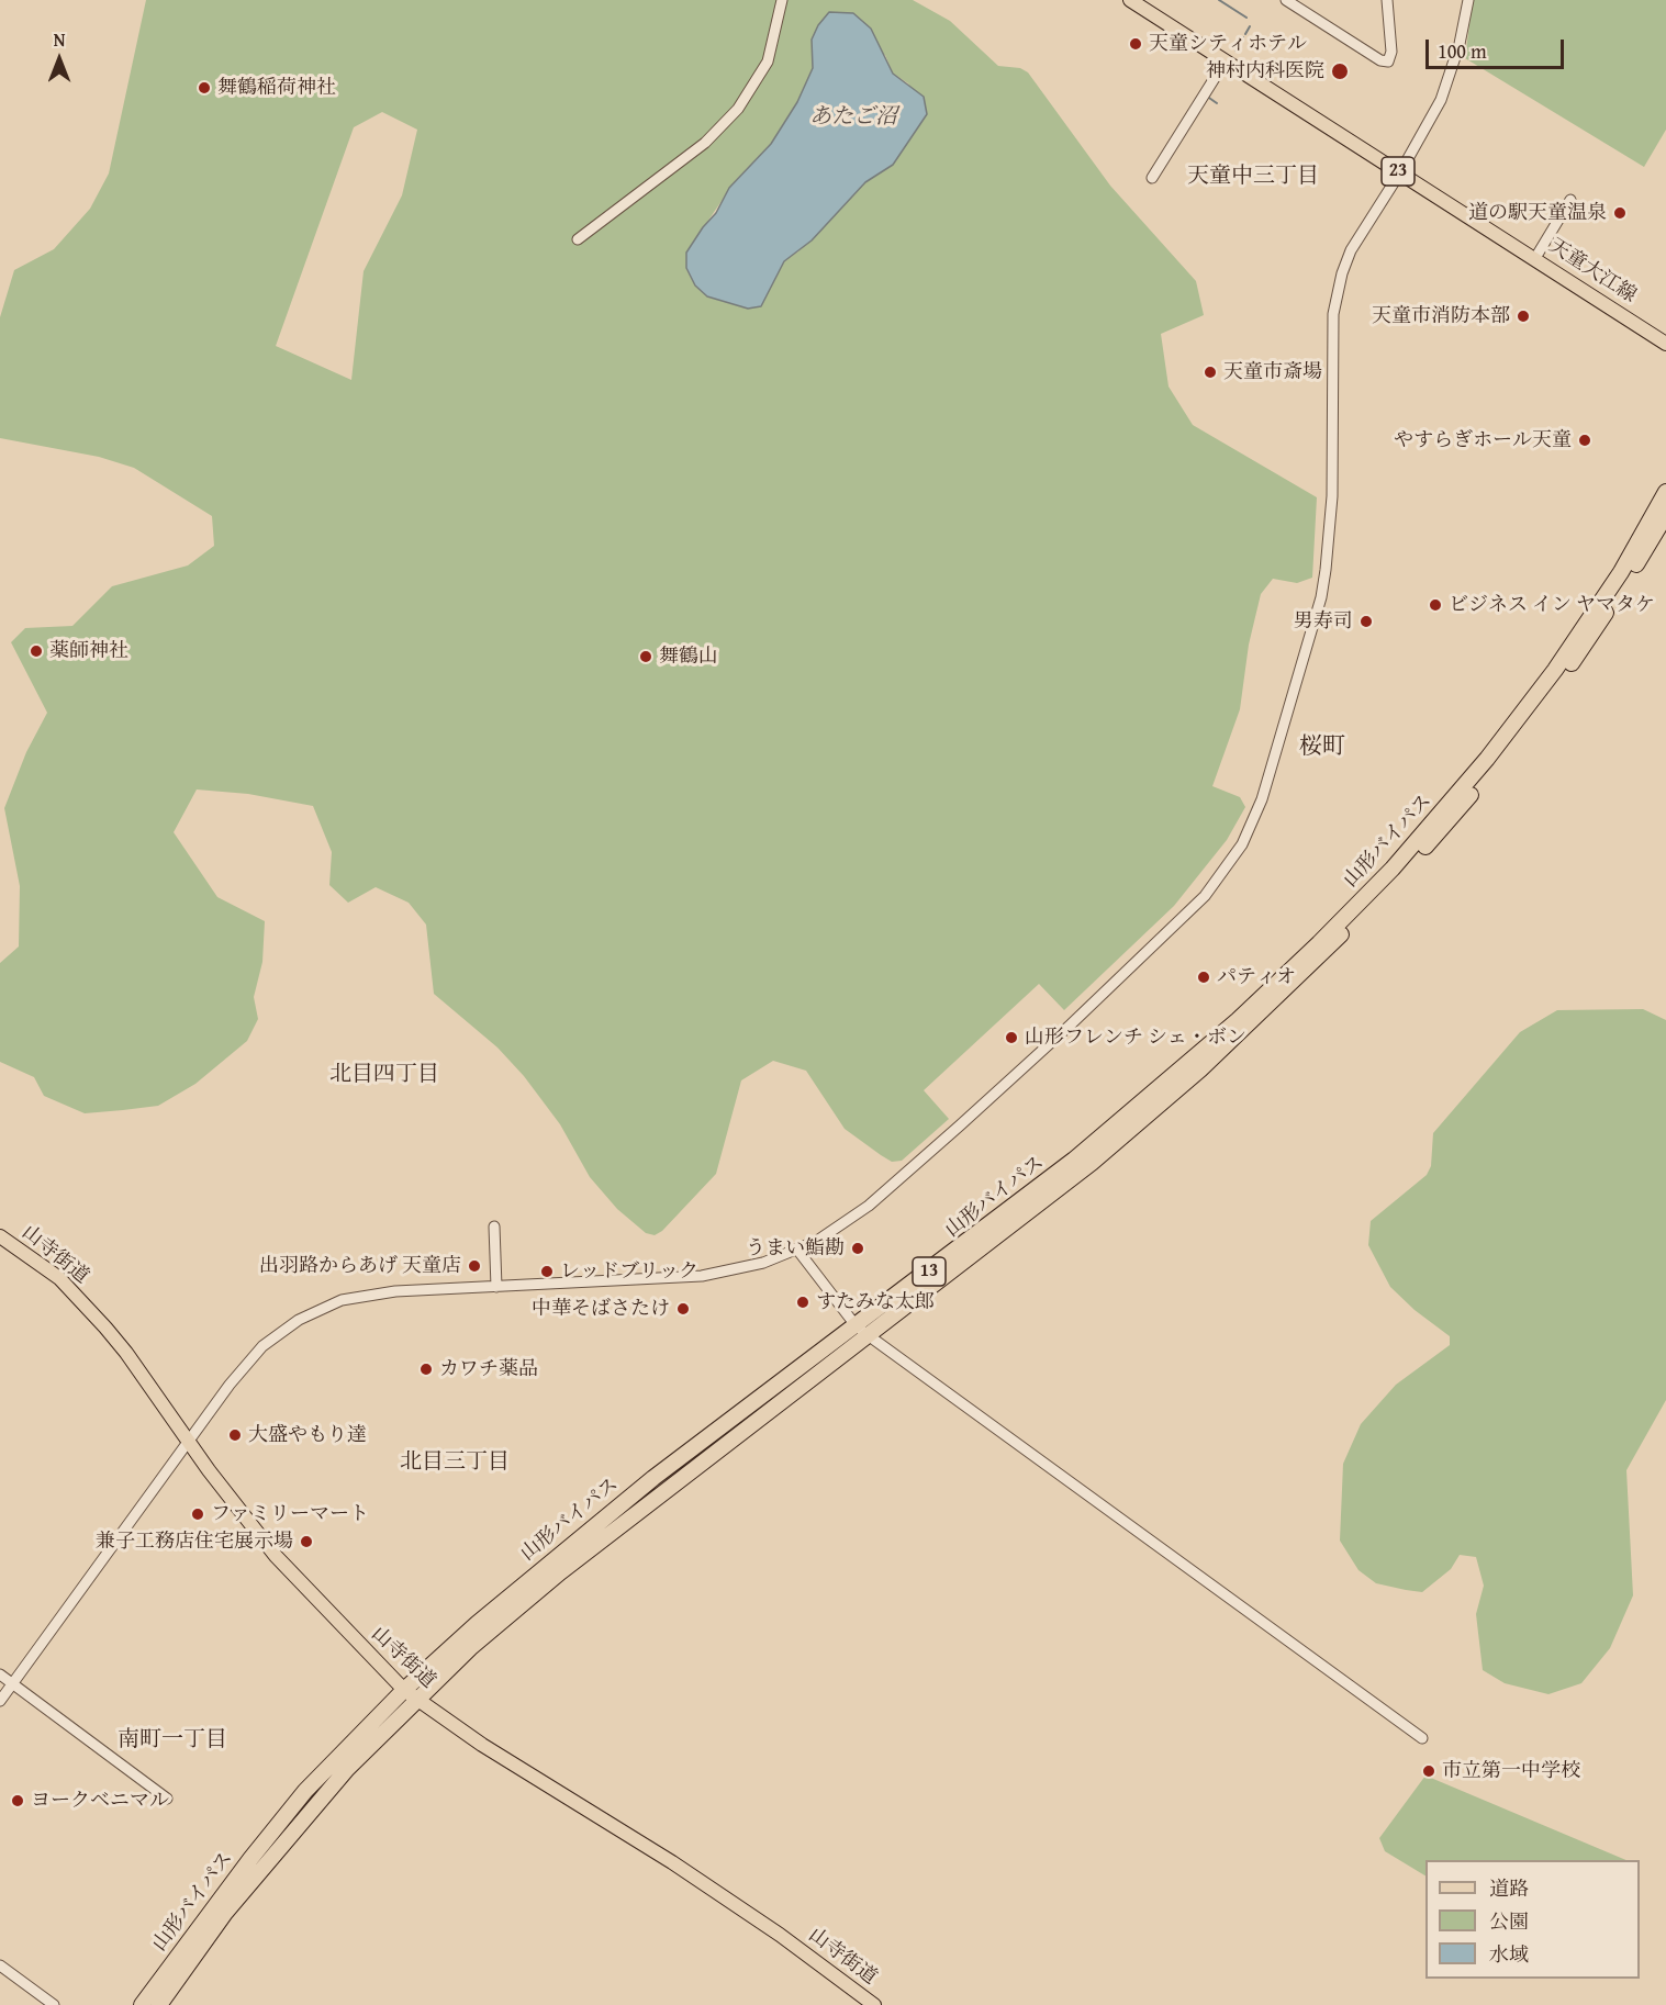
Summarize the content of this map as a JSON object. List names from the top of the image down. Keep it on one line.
{"streets":{"highway":["山形バイパス","13"],"main road":["23","天童大江線","山寺街道"]},"crossings":[["山形バイパス","山寺街道"]],"districts":["天童中三丁目","桜町","北目四丁目","北目三丁目","南町一丁目"],"water":["あたご沼"],"places":["天童シティホテル","神村内科医院","舞鶴稲荷神社","道の駅天童温泉","天童市消防本部","天童市斎場","やすらぎホール天童","ビジネス イン ヤマタケ","男寿司","薬師神社","舞鶴山","パティオ","山形フレンチ シェ・ボン","うまい鮨勘","出羽路からあげ 天童店","レッドブリック","すたみな太郎","中華そばさたけ","カワチ薬品","大盛やもり達","ファミリーマート","兼子工務店住宅展示場","市立第一中学校","ヨークベニマル"],"legend":["道路","公園","水域"],"scale_bar":"100 m","north":"top"}
